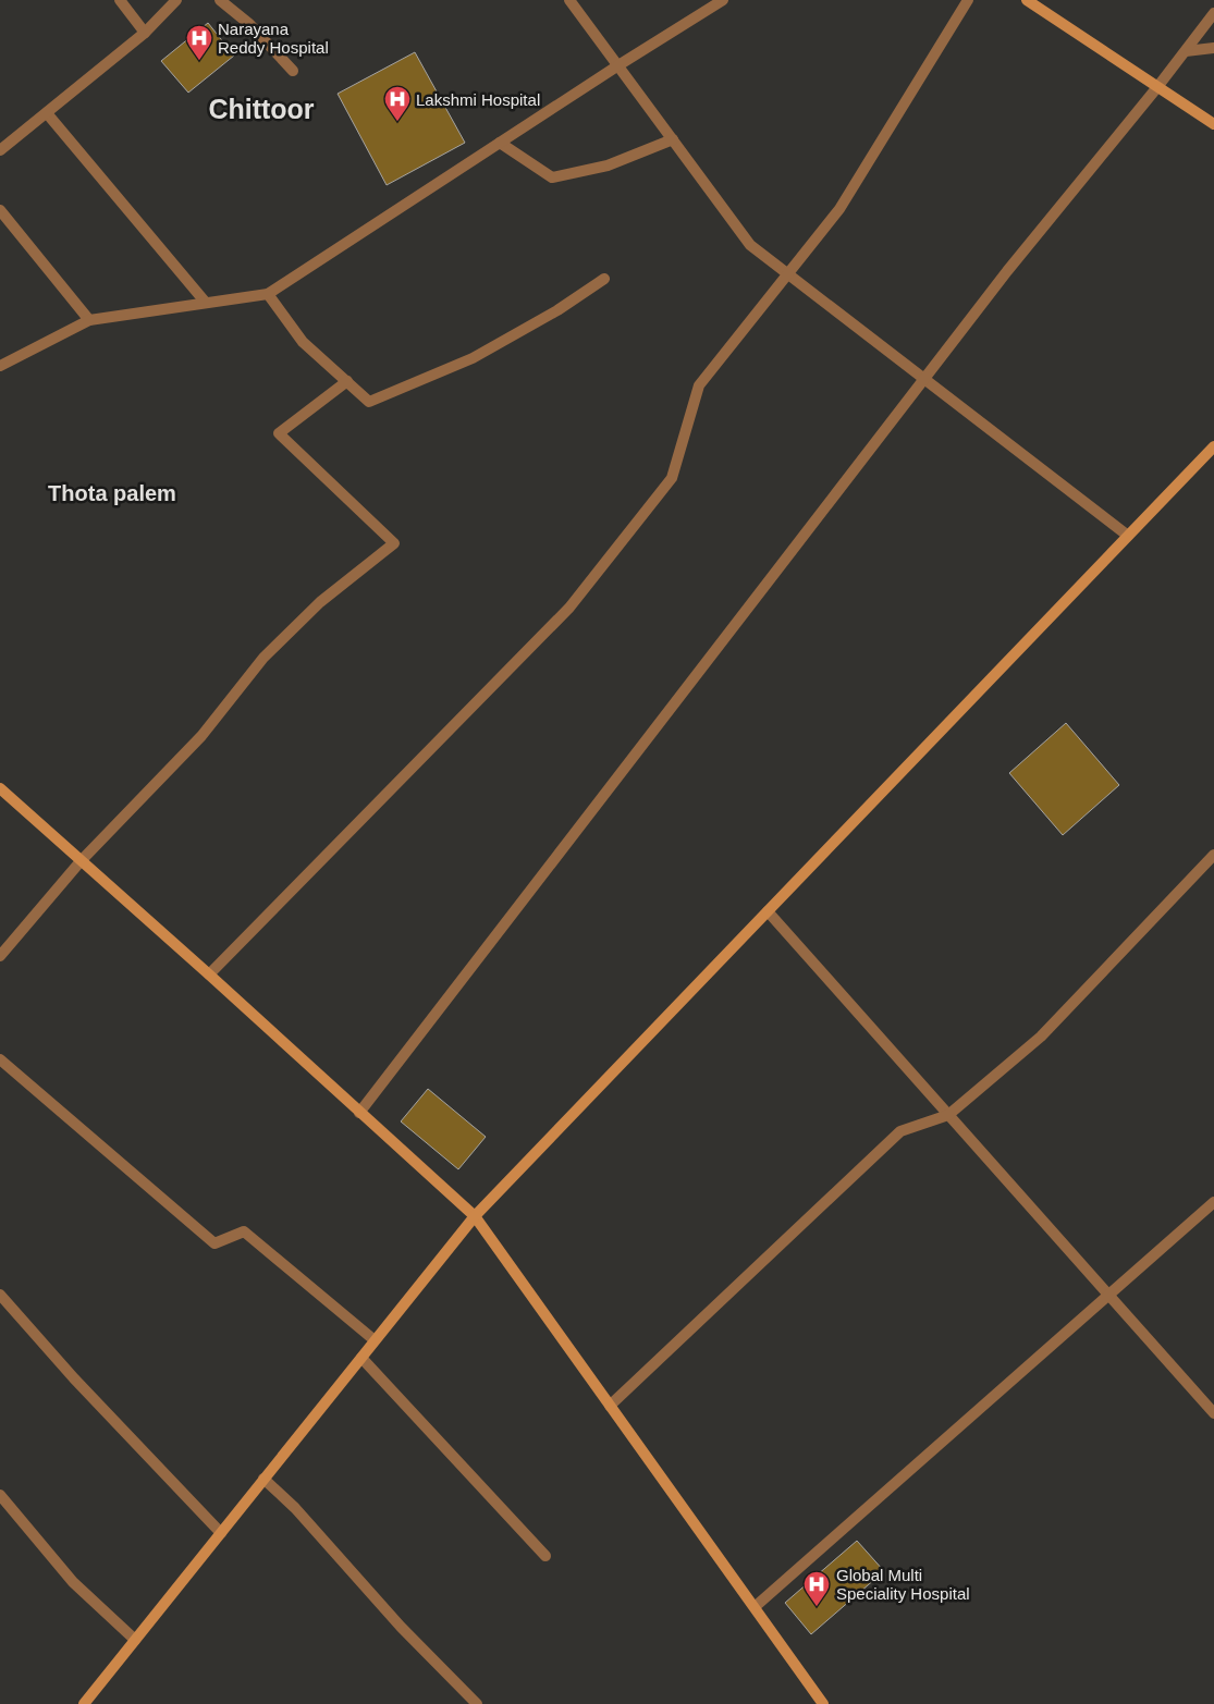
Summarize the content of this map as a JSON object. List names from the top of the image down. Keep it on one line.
{"districts":["Chittoor","Thota palem"],"places":{"hospital":["Narayana Reddy Hospital","Lakshmi Hospital","Global Multi Speciality Hospital"]}}
